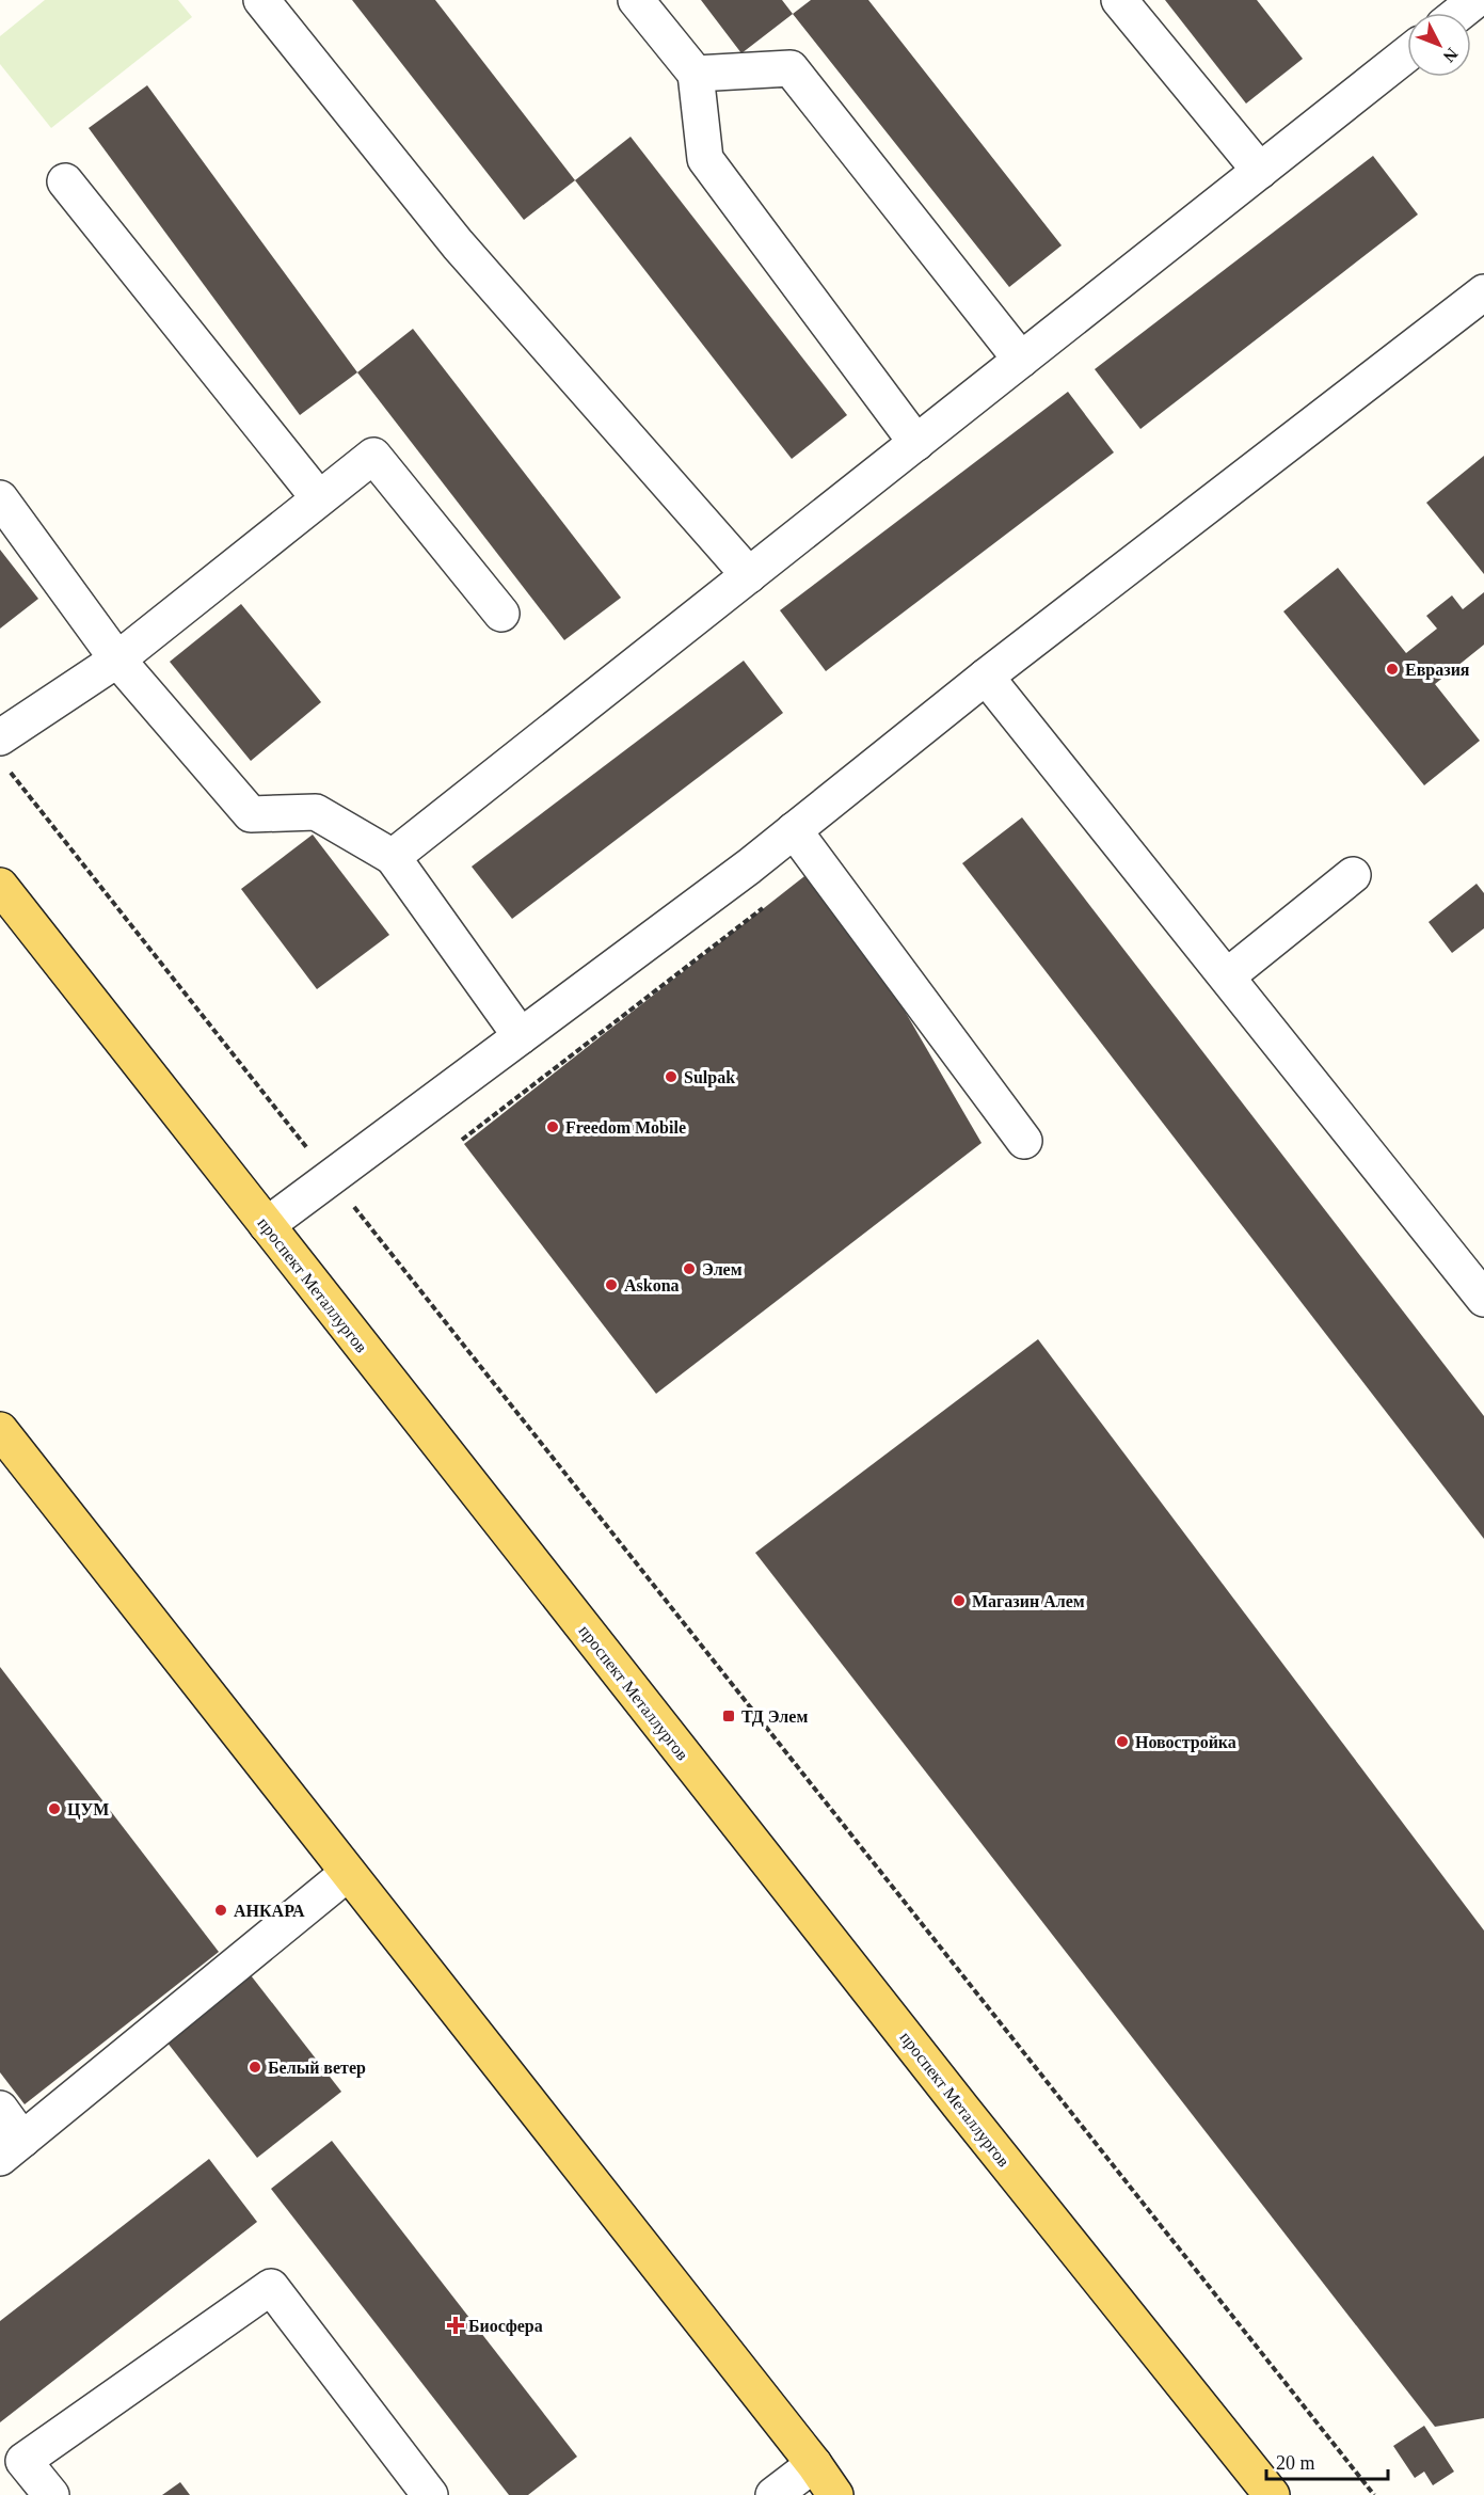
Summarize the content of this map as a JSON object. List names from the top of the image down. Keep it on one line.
{"streets":{"main road":["проспект Металлургов"]},"places":{"other":["Евразия","Sulpak","Freedom Mobile","Элем","Askona","Магазин Алем","Новостройка","ЦУМ","АНКАРА","Белый ветер"],"transit":["ТД Элем"],"health":["Биосфера"]},"scale_bar":"20 m","north":"bottom right"}
